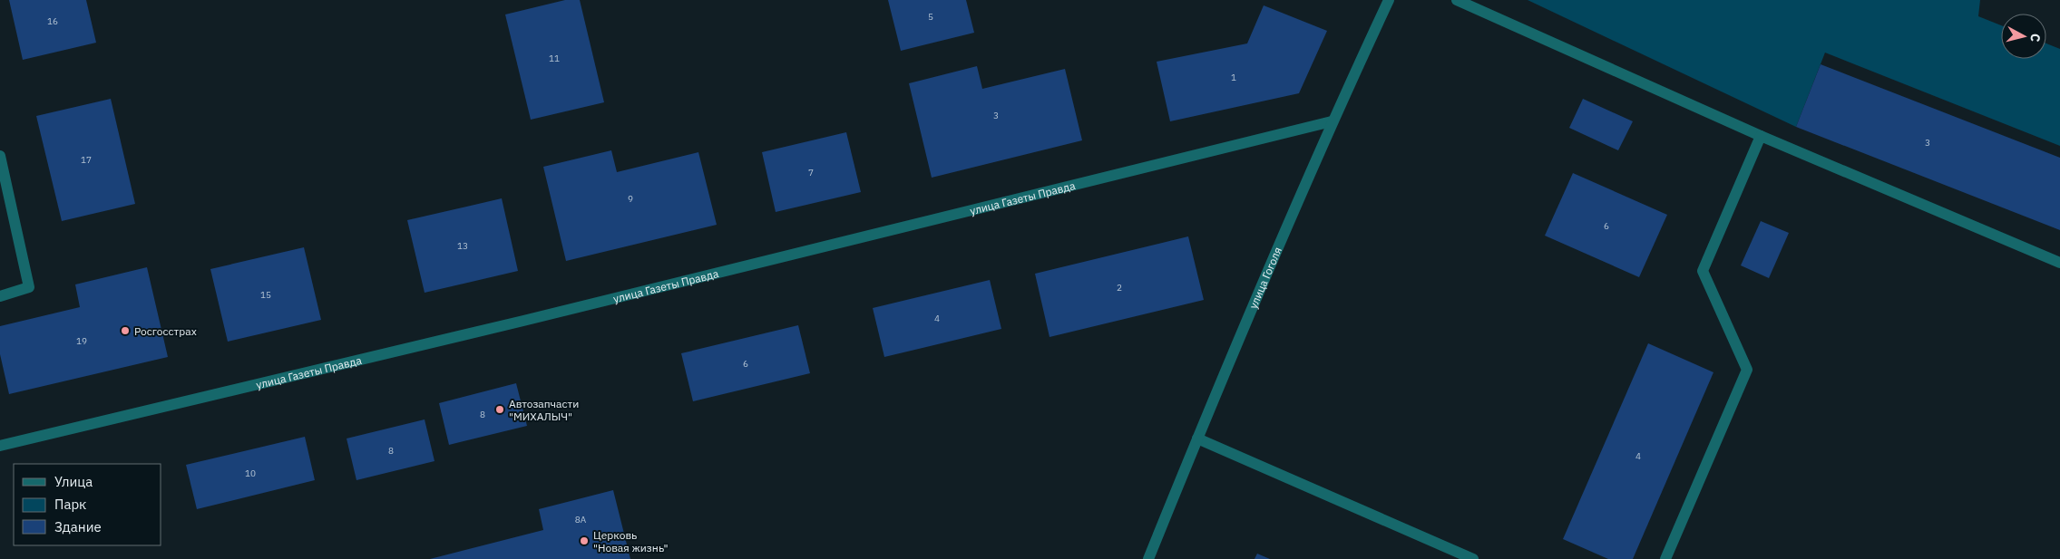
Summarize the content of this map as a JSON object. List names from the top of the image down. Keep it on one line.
{"streets":{"street":["улица Газеты Правда","улица Гоголя"]},"crossings":[["улица Газеты Правда","улица Гоголя"]],"places":["Росгосстрах","Автозапчасти \"МИХАЛЫЧ\"","Церковь \"Новая жизнь\""],"house_numbers":["5","16","11","1","3","3","17","7","9","6","13","2","15","4","19","6","8","8","4","10","8А"],"legend":["Улица","Парк","Здание"],"north":"right"}
